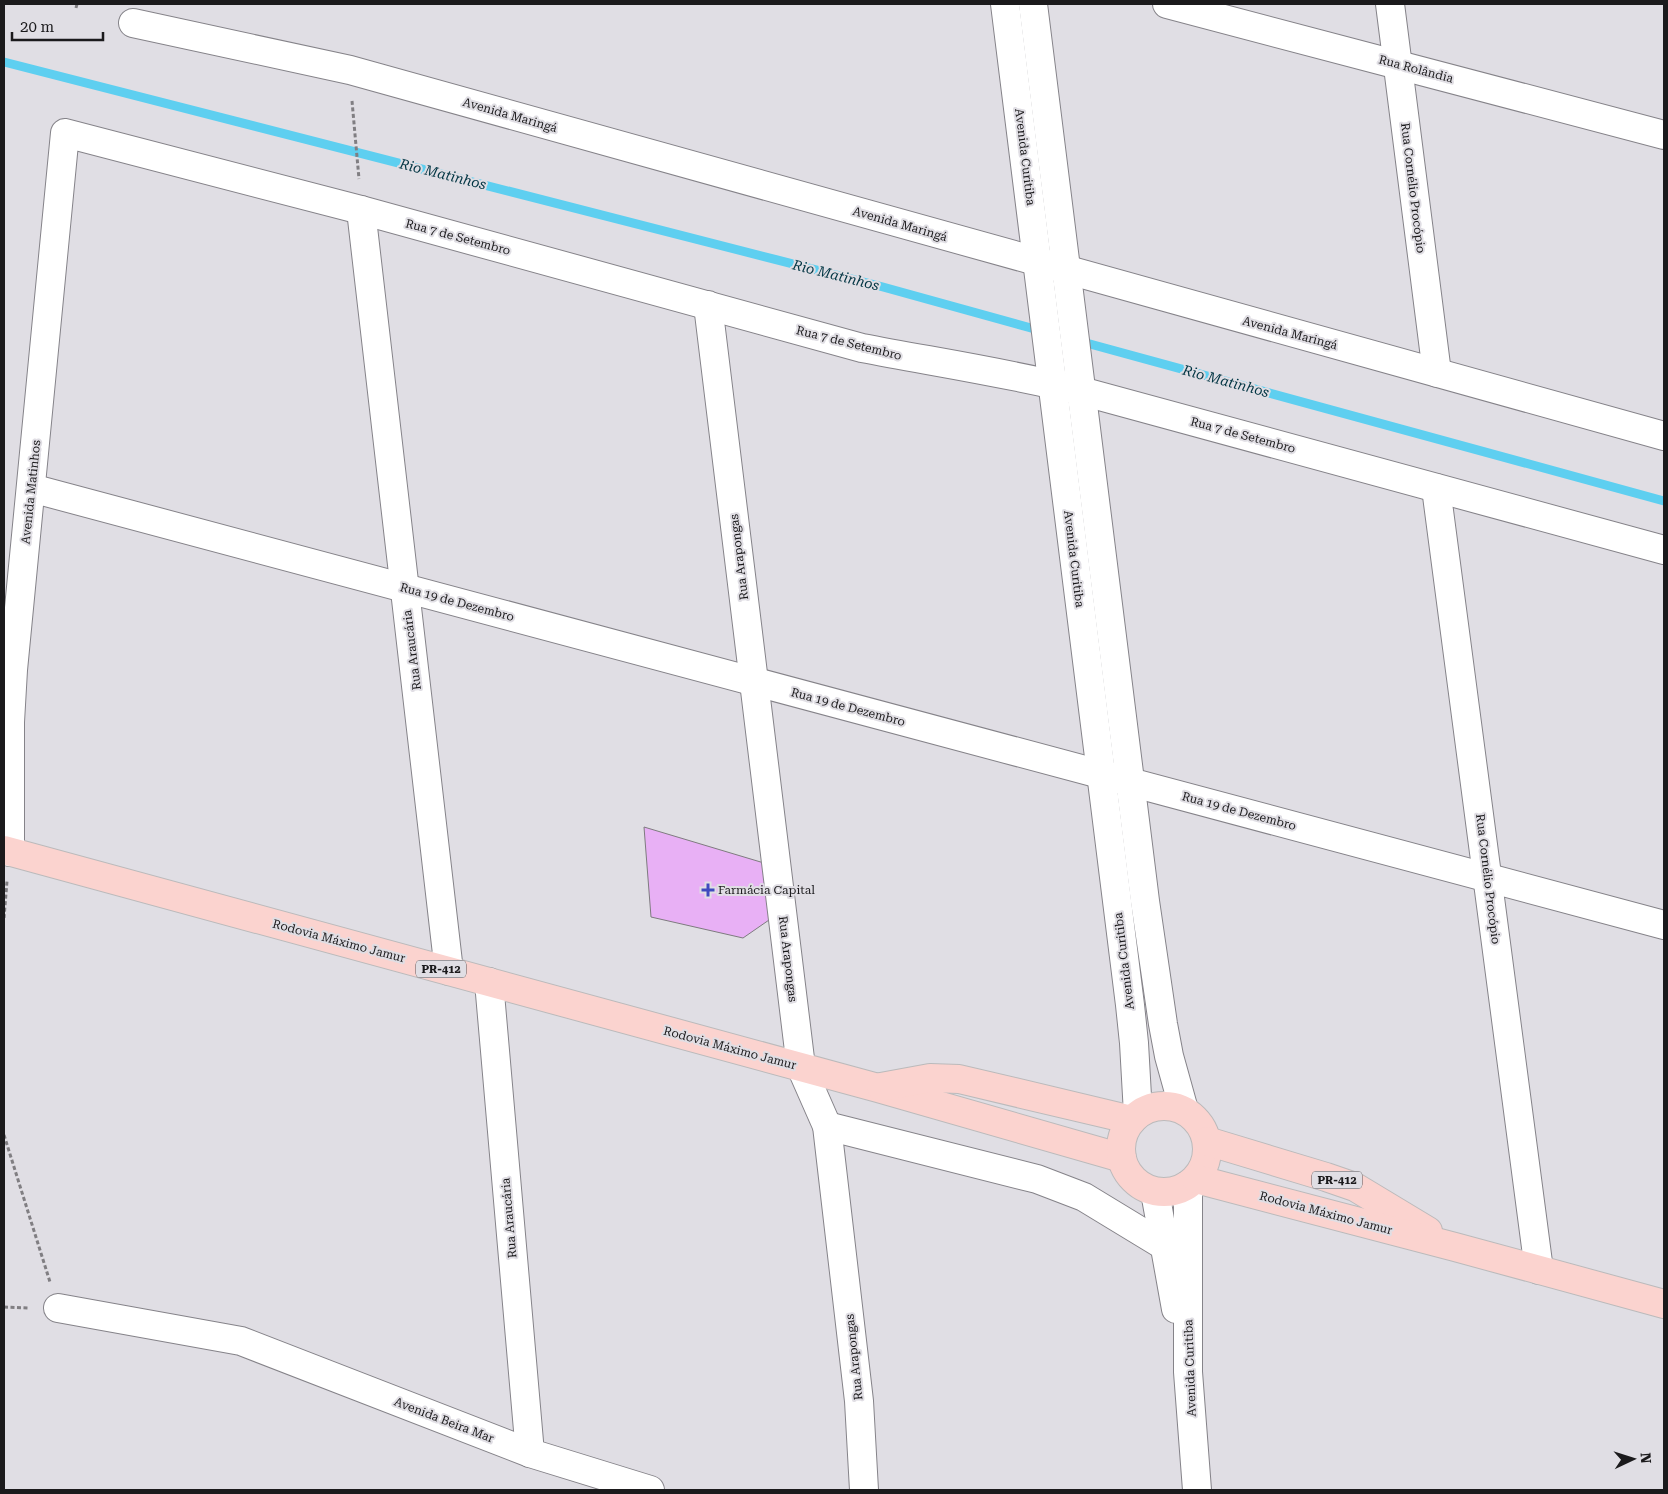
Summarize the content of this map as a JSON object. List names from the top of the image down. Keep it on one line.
{"streets":{"main road":["Rodovia Máximo Jamur","PR-412"],"street":["Rua Rolândia","Avenida Maringá","Avenida Curitiba","Rua Cornélio Procópio","Rua 7 de Setembro","Avenida Matinhos","Rua Arapongas","Rua 19 de Dezembro","Rua Araucária","Avenida Beira Mar"]},"crossings":[["Rua Rolândia","Rua Cornélio Procópio"],["Avenida Maringá","Avenida Curitiba"],["Avenida Maringá","Rua Cornélio Procópio"],["Avenida Curitiba","Rua 7 de Setembro"],["Avenida Curitiba","Rua 19 de Dezembro"],["Avenida Curitiba","Rodovia Máximo Jamur"],["Rua Cornélio Procópio","Rua 7 de Setembro"],["Rua Cornélio Procópio","Rua 19 de Dezembro"],["Rua Cornélio Procópio","Rodovia Máximo Jamur"],["Rua 7 de Setembro","Avenida Matinhos"],["Rua 7 de Setembro","Rua Arapongas"],["Rua 7 de Setembro","Rua Araucária"],["Avenida Matinhos","Rua 19 de Dezembro"],["Avenida Matinhos","Rodovia Máximo Jamur"],["Rua Arapongas","Rua 19 de Dezembro"],["Rua Arapongas","Rodovia Máximo Jamur"],["Rua 19 de Dezembro","Rua Araucária"],["Rua Araucária","Rodovia Máximo Jamur"],["Rua Araucária","Avenida Beira Mar"]],"water":["Rio Matinhos"],"places":{"health":["Farmácia Capital"]},"scale_bar":"20 m","north":"right"}
